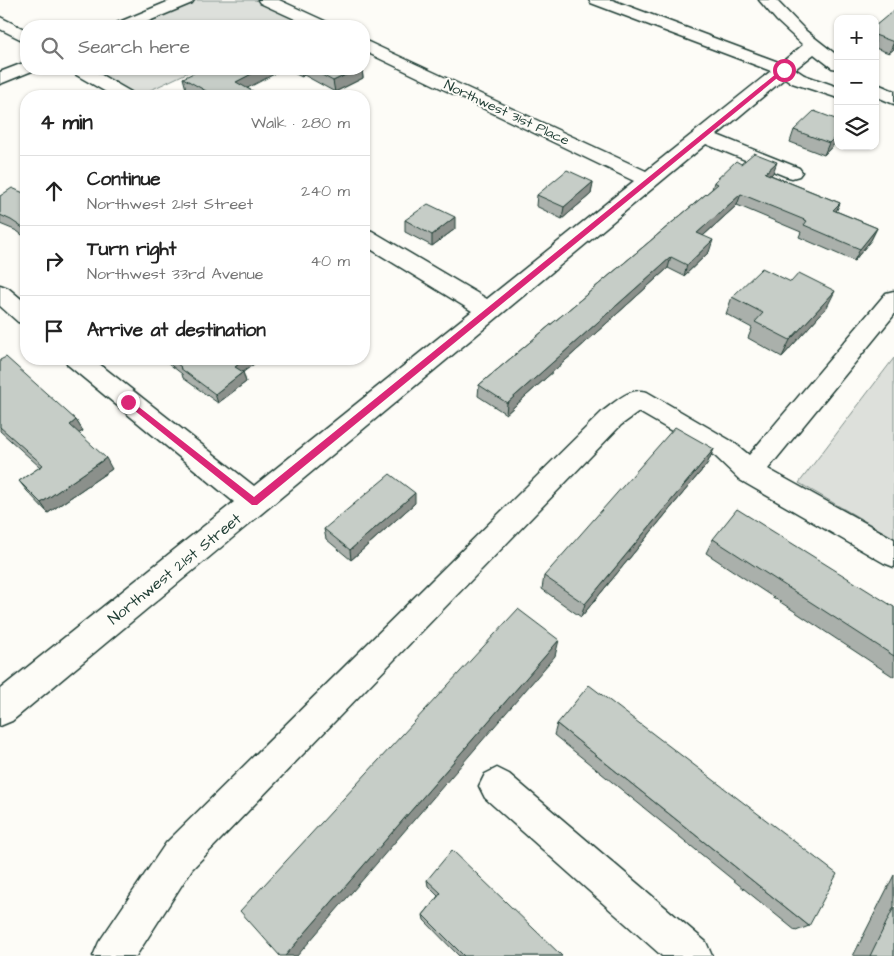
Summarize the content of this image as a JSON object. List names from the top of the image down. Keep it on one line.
{"streets":{"street":["Northwest 31st Place","Northwest 21st Street"]},"crossings":[["Northwest 31st Place","Northwest 21st Street"]],"page":{"map_buttons":["+","−"],"search":"Search here","heading":["4 min","Walk · 280 m"],"list":[["Continue","Northwest 21st Street","240 m"],["Turn right","Northwest 33rd Avenue","40 m"],"Arrive at destination"]}}
